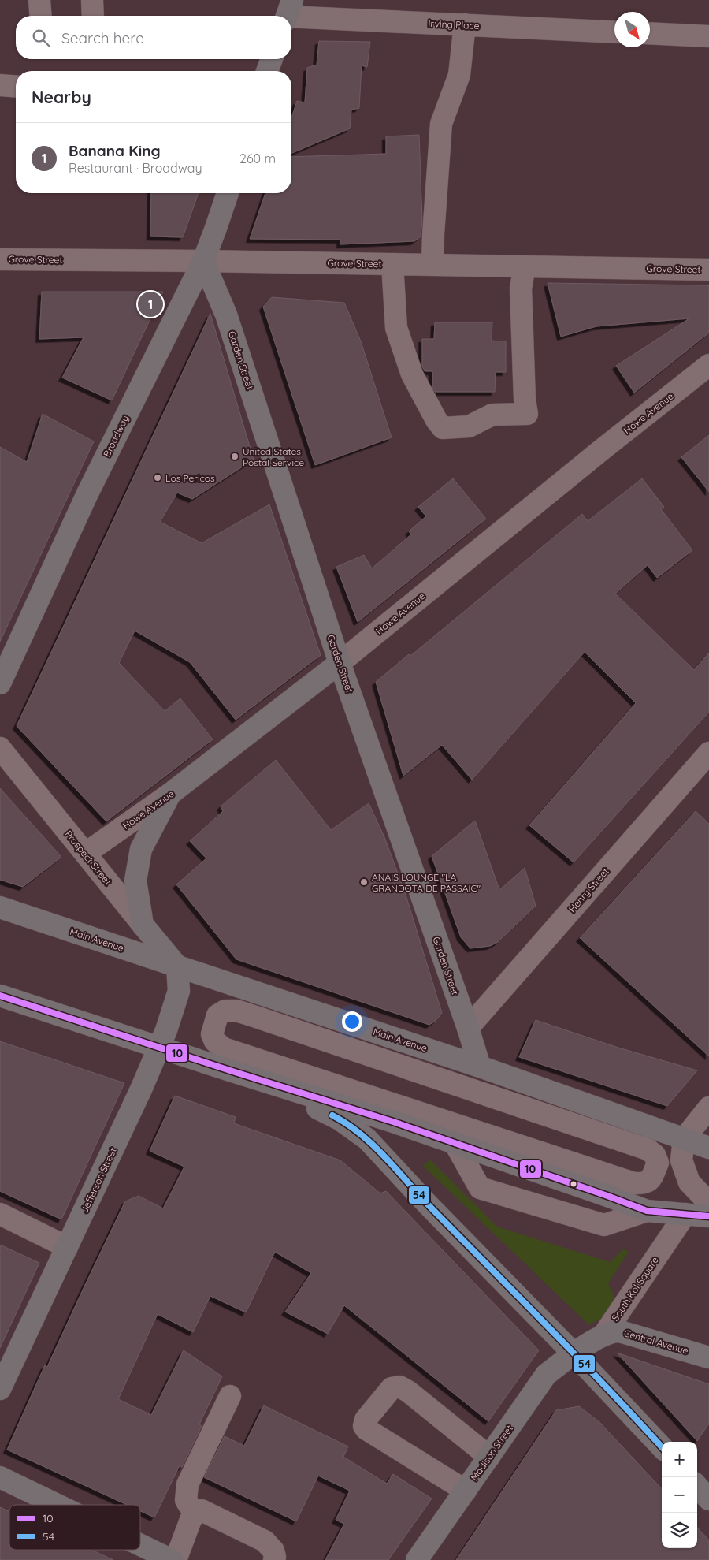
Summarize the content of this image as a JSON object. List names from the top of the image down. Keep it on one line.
{"streets":{"main road":["Garden Street","Howe Avenue","Broadway","Prospect Street","Main Avenue","Jefferson Street","South Kol Square","Central Avenue","Madison Street"],"street":["Irving Place","Grove Street","Henry Street"]},"crossings":[["Grove Street","Garden Street"],["Grove Street","Broadway"],["Garden Street","Howe Avenue"],["Garden Street","Broadway"],["Garden Street","Henry Street"],["Garden Street","Main Avenue"],["Howe Avenue","Prospect Street"],["Prospect Street","Main Avenue"],["Prospect Street","Jefferson Street"],["Main Avenue","Jefferson Street"],["South Kol Square","Central Avenue"],["South Kol Square","Madison Street"]],"places":["United States Postal Service","Los Pericos","ANAIS LOUNGE \"LA GRANDOTA DE PASSAIC\""],"lines":["transit line 10","transit line 54"],"legend":["10","54"],"north":"bottom right","page":{"search":"Search here","heading":"Nearby","list":[{"mark":"1","name":"Banana King","note":"Restaurant · Broadway","value":"260 m"}],"pins":"1","map_buttons":["+","−"]}}
